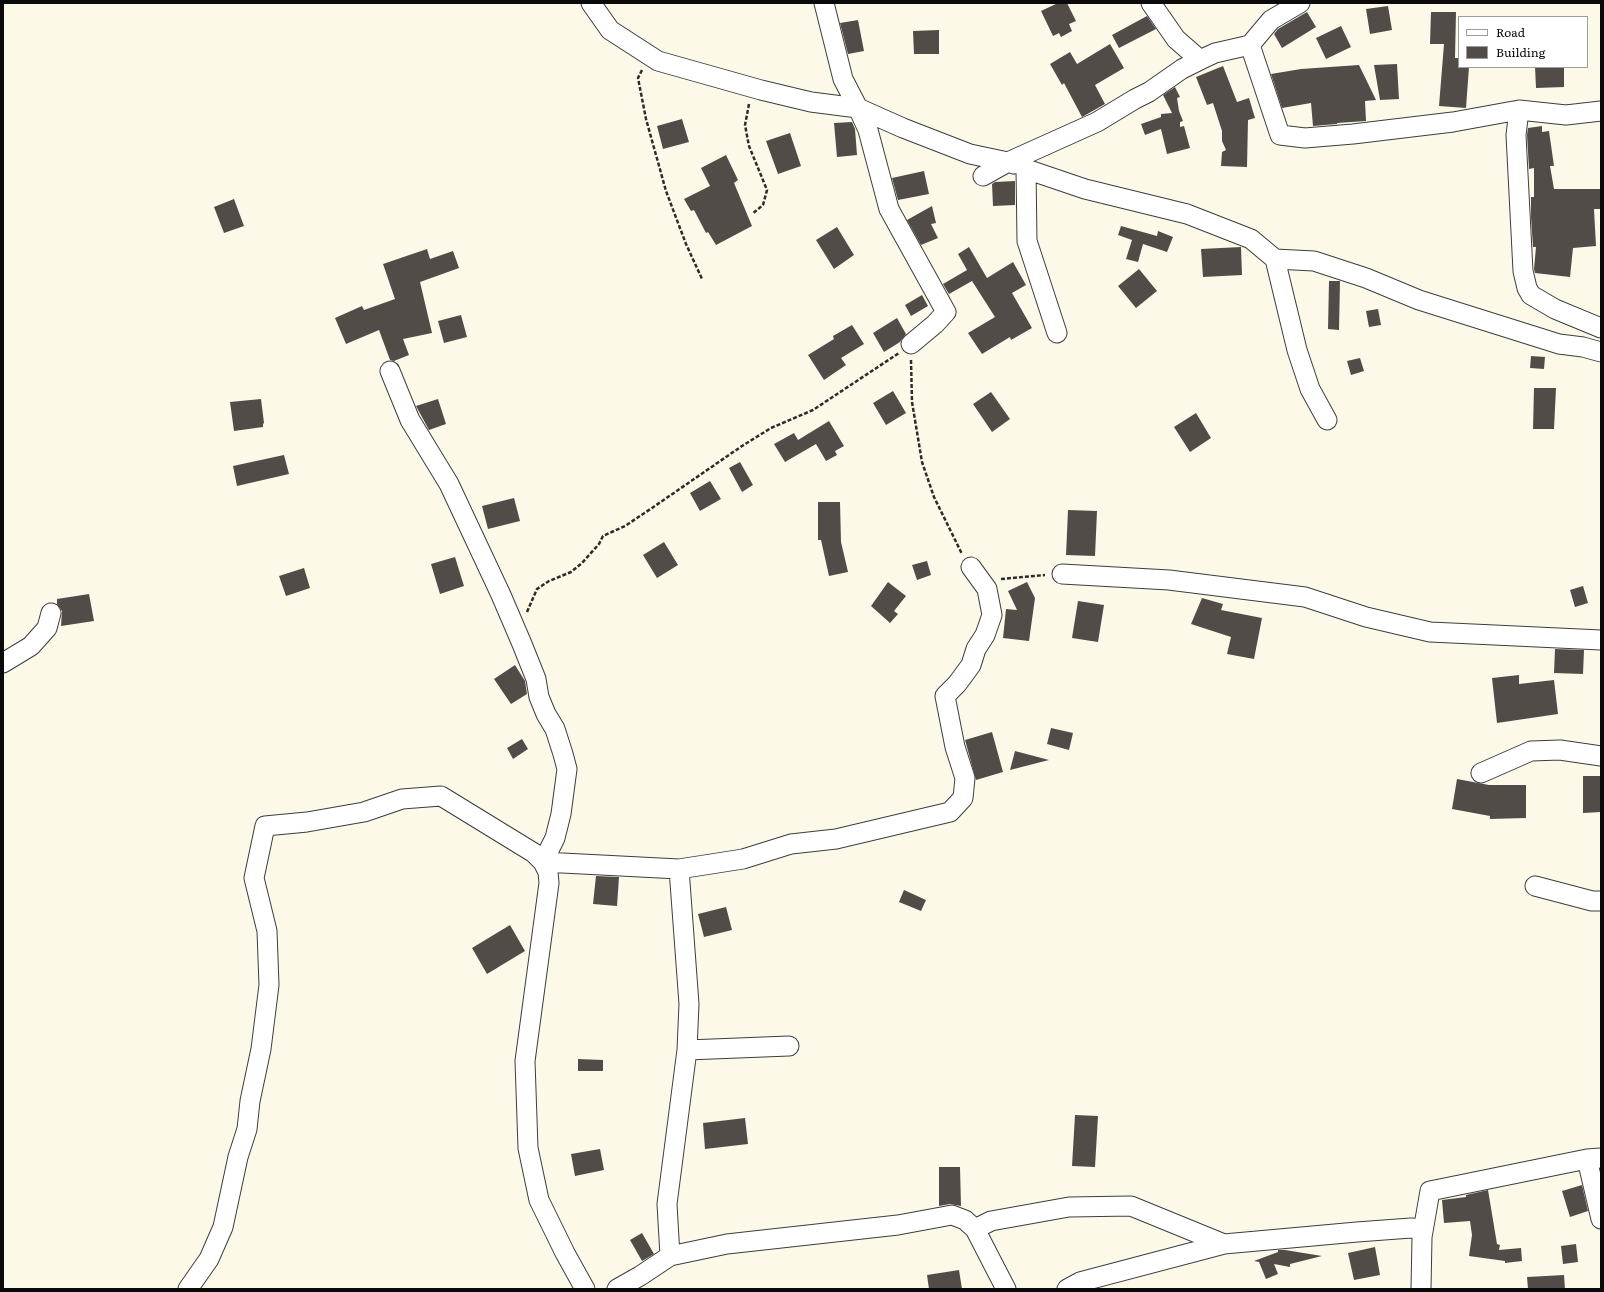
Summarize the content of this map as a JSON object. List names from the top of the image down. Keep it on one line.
{"legend":["Road","Building"]}
